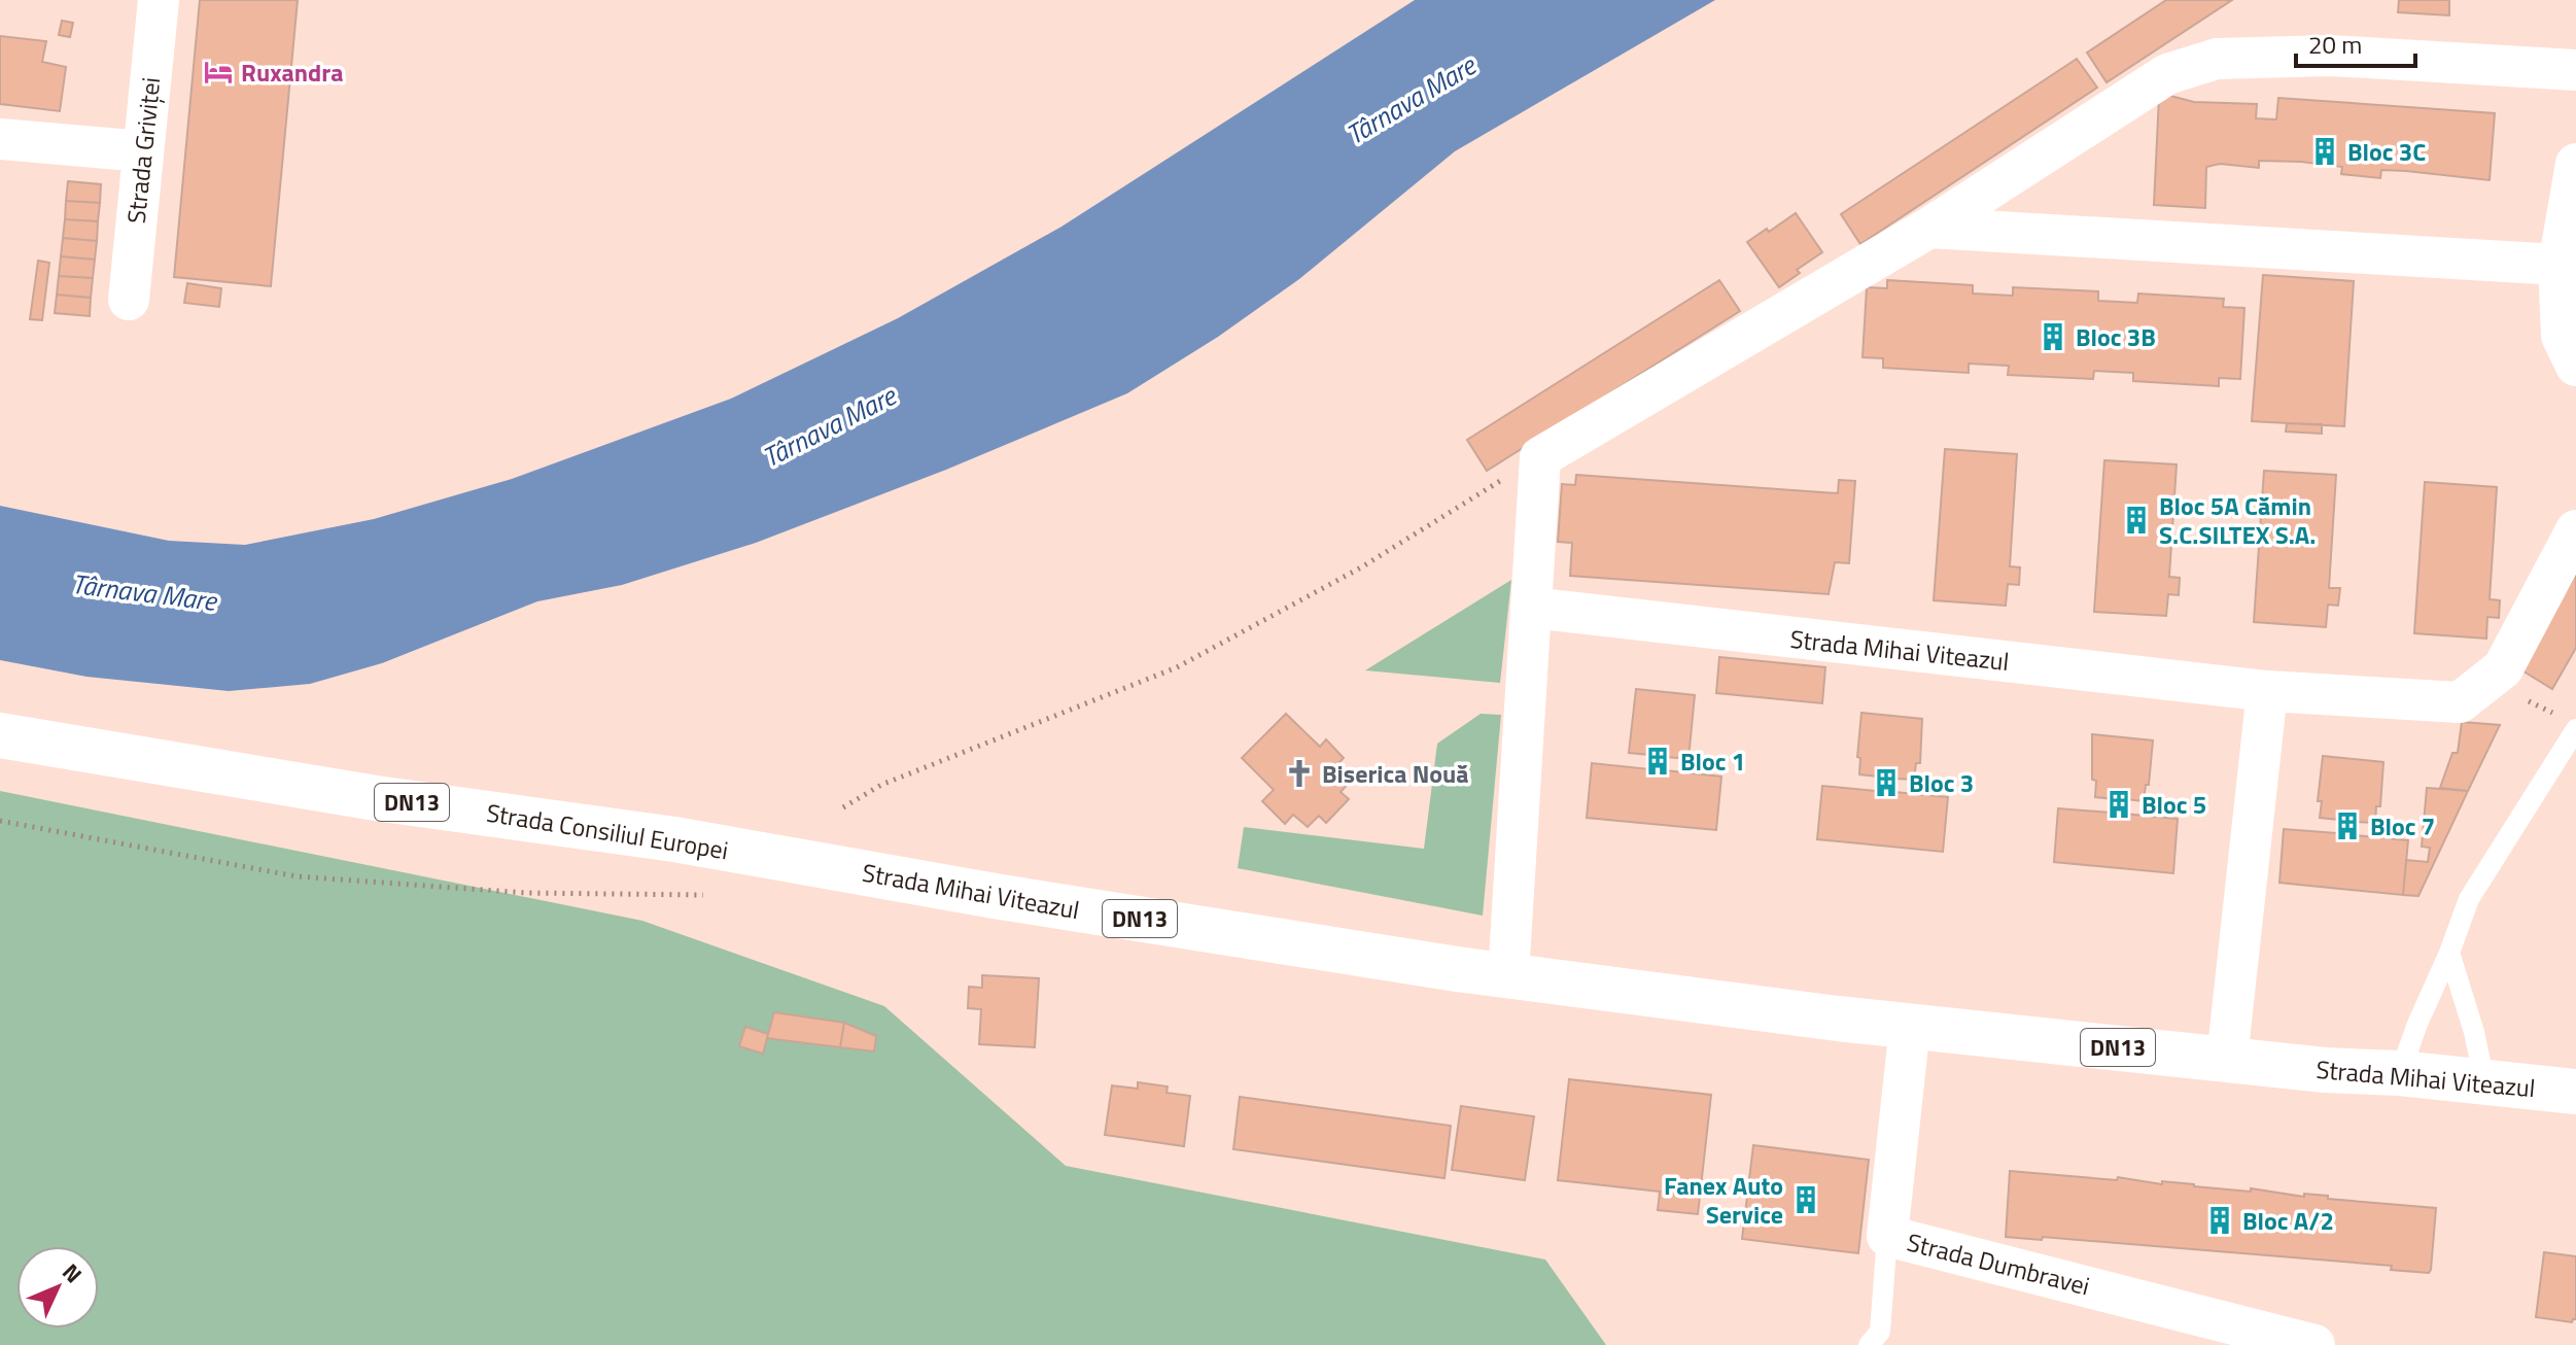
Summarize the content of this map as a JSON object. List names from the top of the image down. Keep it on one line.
{"streets":{"highway":["Strada Mihai Viteazul","DN13","Strada Consiliul Europei"],"street":["Strada Griviței","Strada Dumbravei"]},"crossings":[["Strada Mihai Viteazul","Strada Consiliul Europei"],["Strada Mihai Viteazul","Strada Dumbravei"]],"water":["Târnava Mare"],"places":{"hotel":["Ruxandra"],"building":["Bloc 3C","Bloc 3B","Bloc 5A Cămin S.C.SILTEX S.A.","Bloc 1","Bloc 3","Bloc 5","Bloc 7","Fanex Auto Service","Bloc A/2"],"church":["Biserica Nouă"]},"scale_bar":"20 m","north":"top right"}
